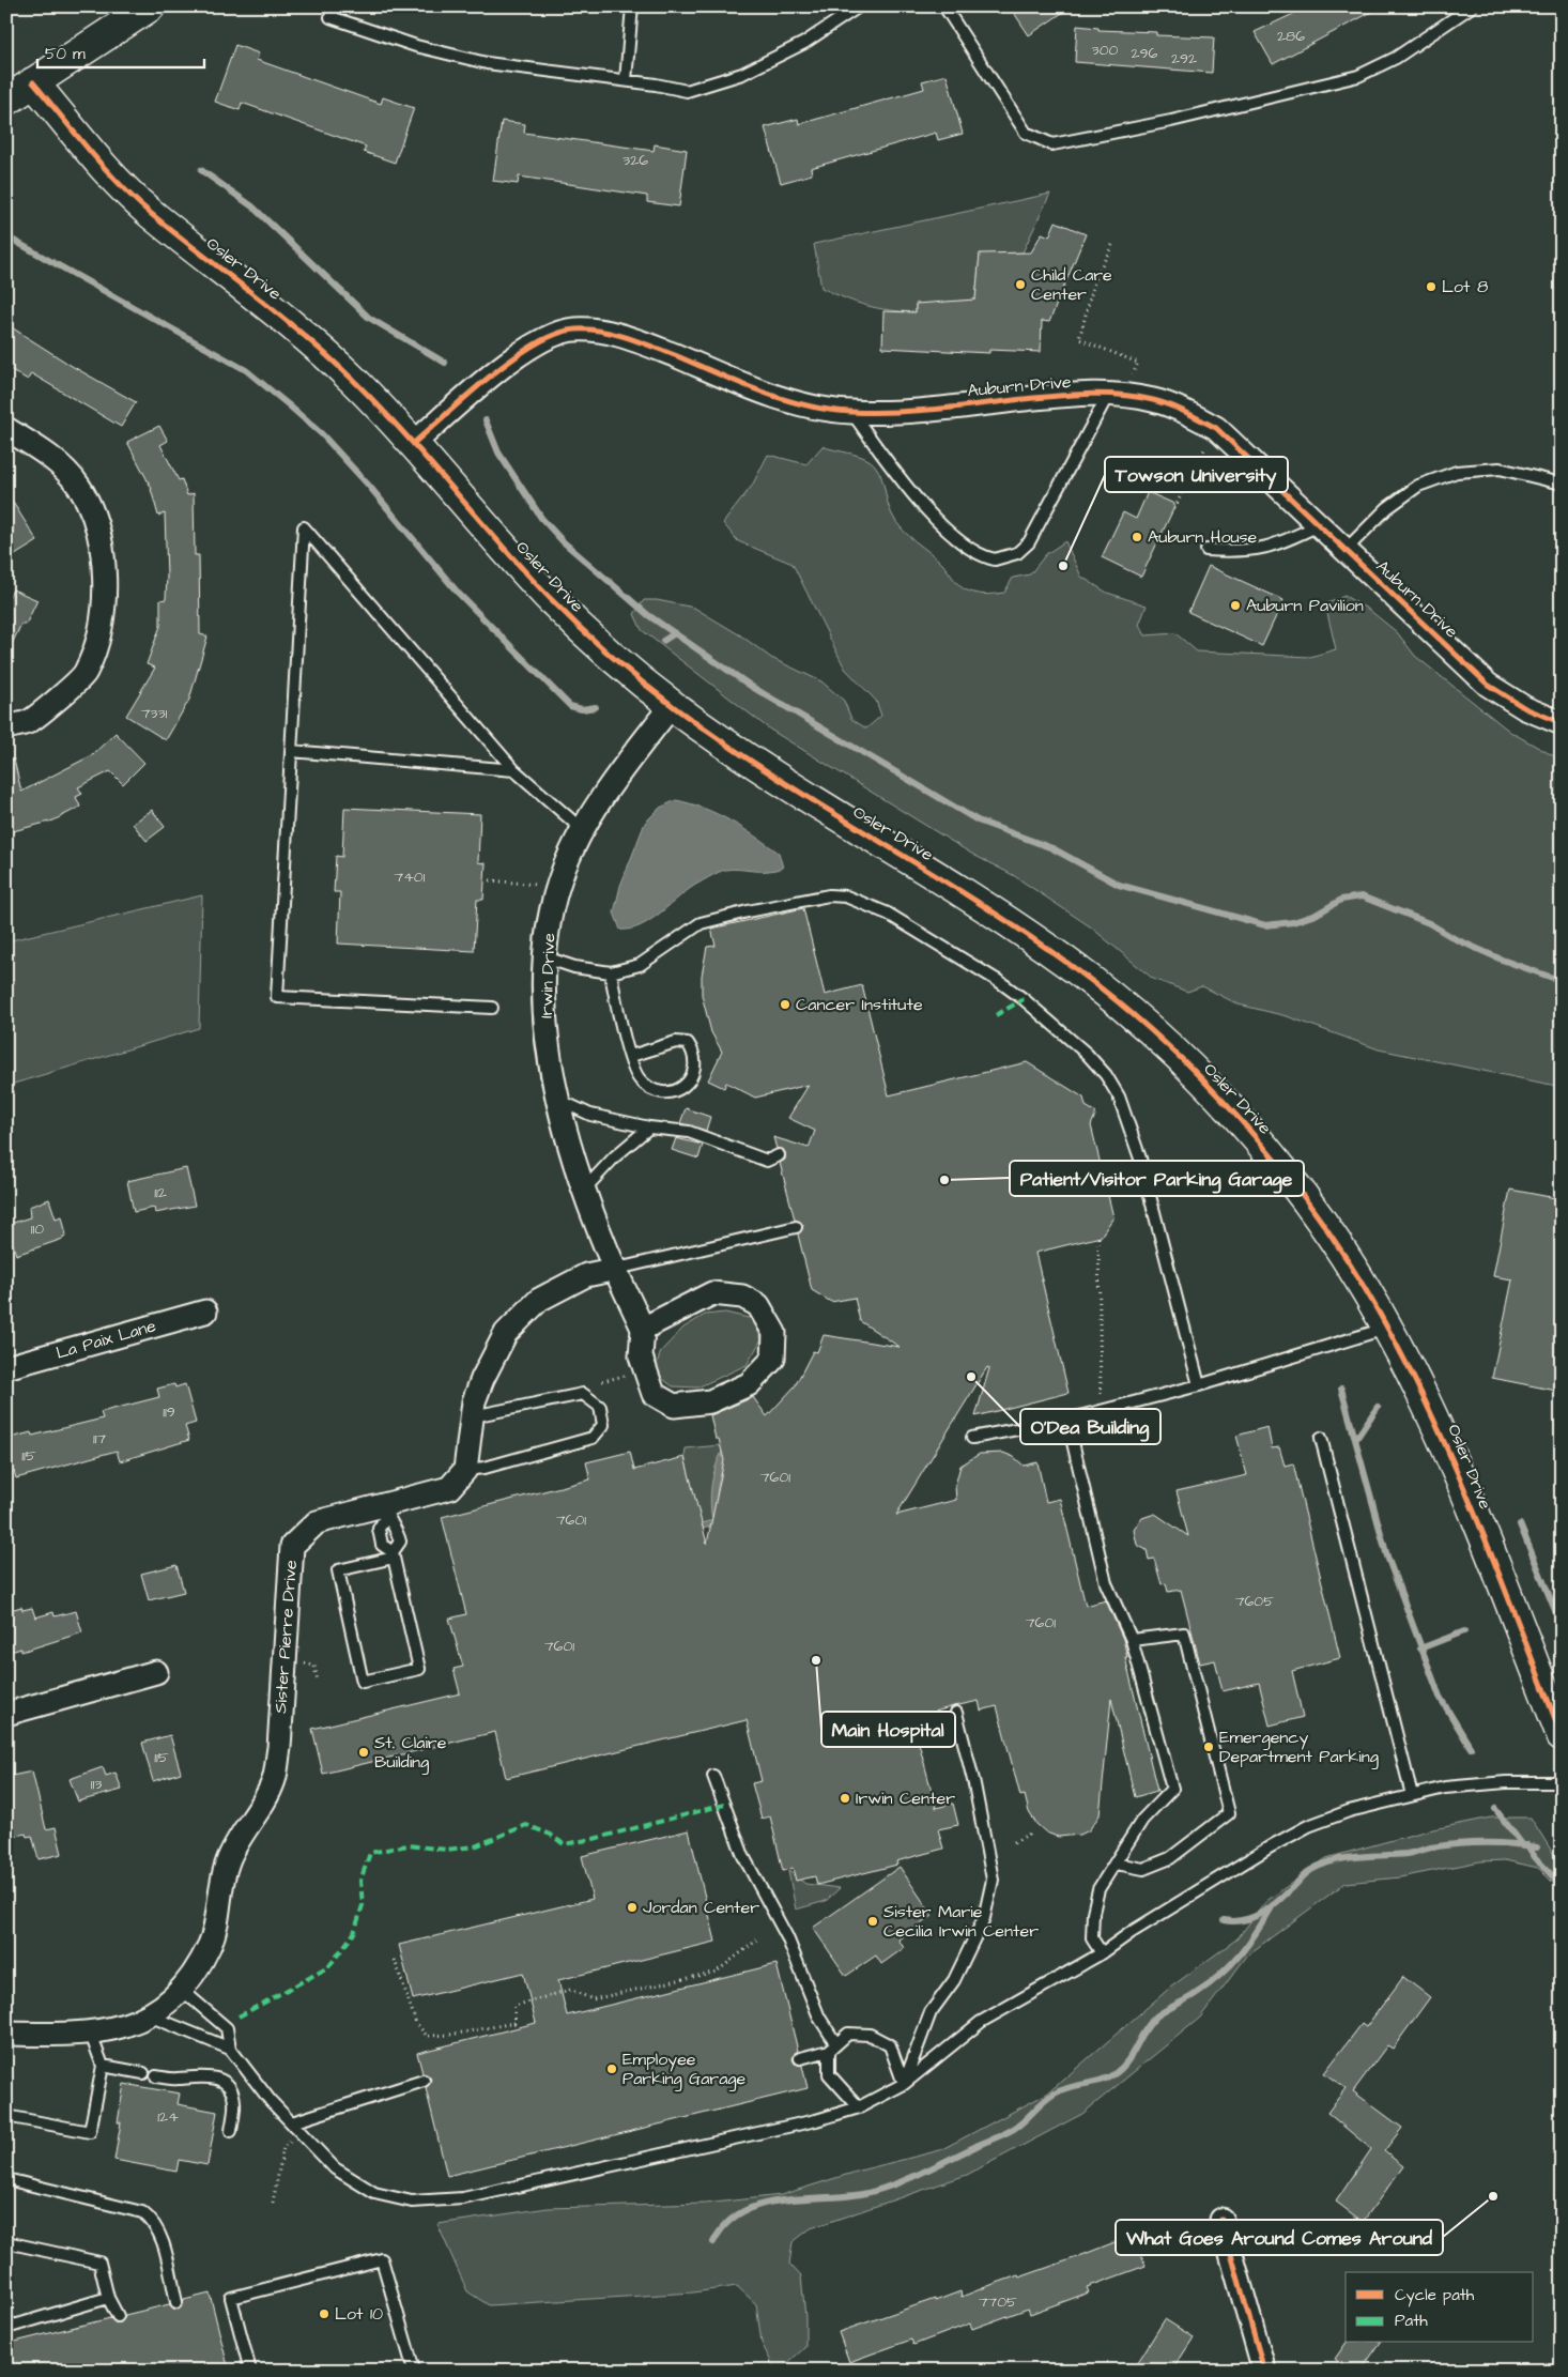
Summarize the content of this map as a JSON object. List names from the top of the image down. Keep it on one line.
{"streets":{"street":["Osler Drive","Auburn Drive","Irwin Drive","La Paix Lane","Sister Pierre Drive"]},"crossings":[["Osler Drive","Auburn Drive"],["Osler Drive","Irwin Drive"]],"places":["Child Care Center","Lot 8","Auburn House","Towson University","Auburn Pavilion","Cancer Institute","Patient/Visitor Parking Garage","O'Dea Building","Main Hospital","Emergency Department Parking","St. Claire Building","Irwin Center","Jordan Center","Sister Marie Cecilia Irwin Center","Employee Parking Garage","What Goes Around Comes Around","Lot 10"],"house_numbers":["286","300","296","292","326","7331","7401","112","110","119","117","115","7601","7601","7605","7601","7601","115","113","124","7705"],"legend":["Cycle path","Path"],"scale_bar":"50 m"}
